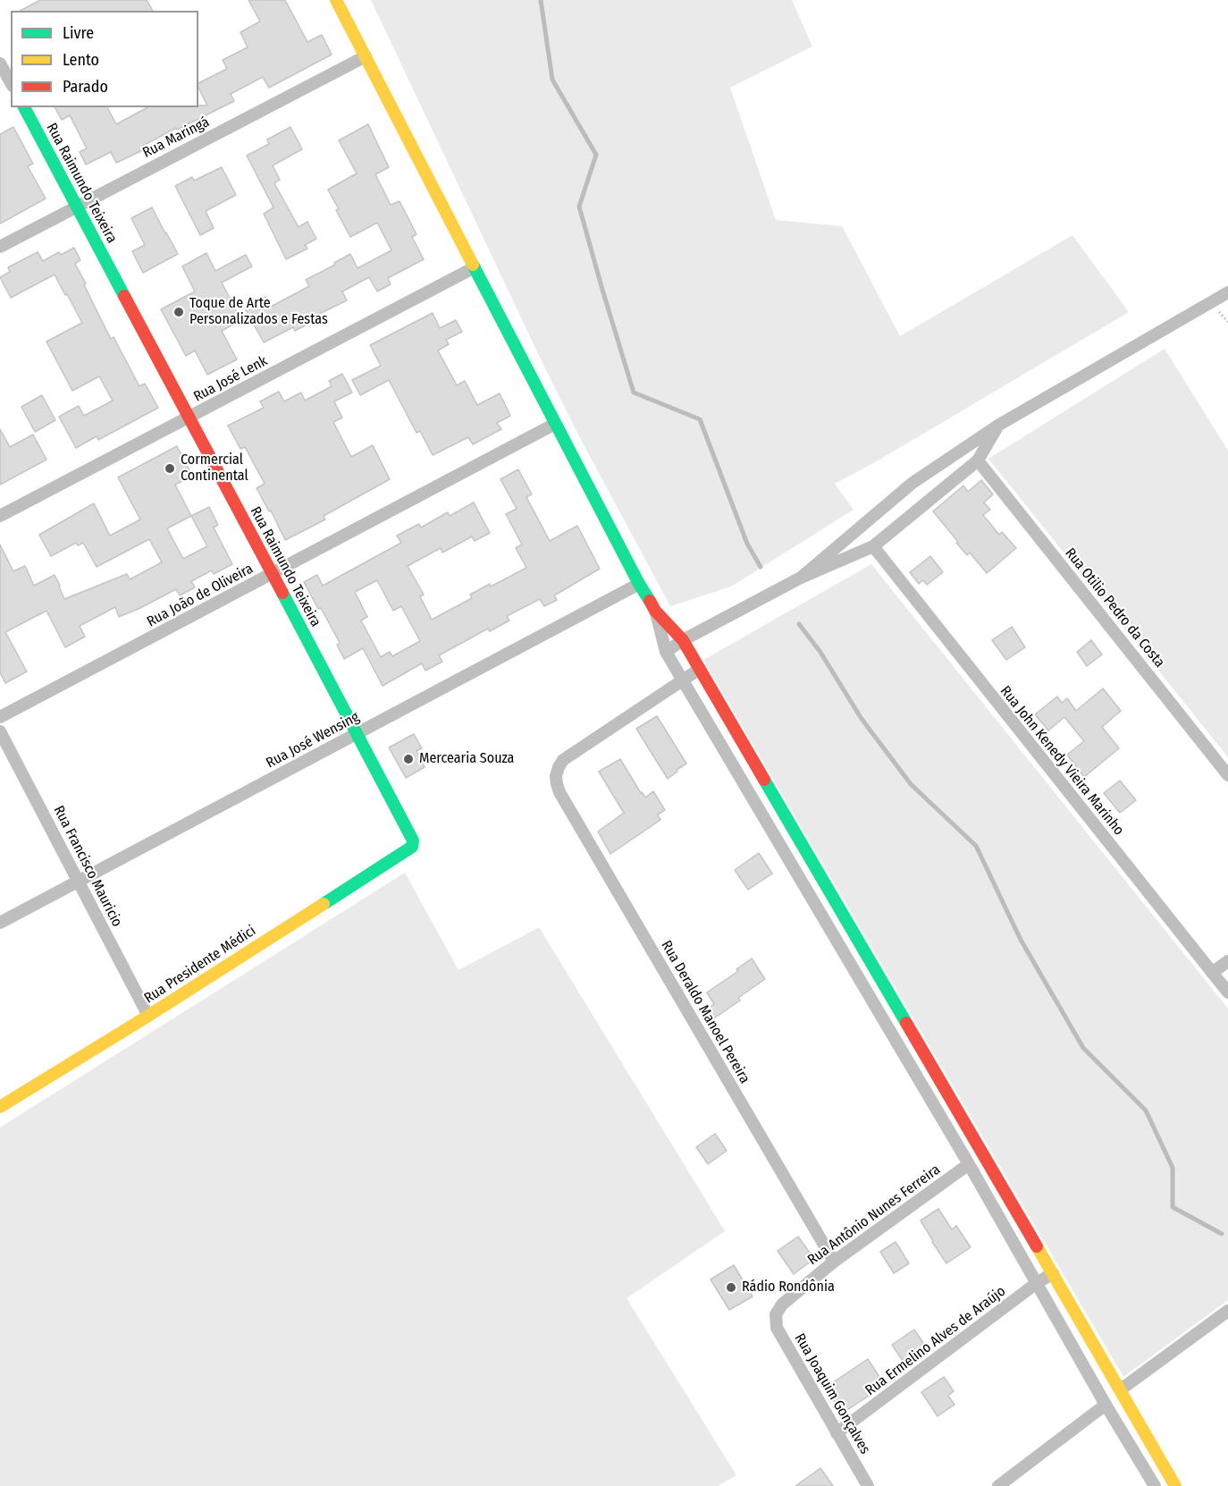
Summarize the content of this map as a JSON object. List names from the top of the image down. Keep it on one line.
{"streets":{"street":["Rua Maringá","Rua Raimundo Teixeira","Rua José Lenk","Rua João de Oliveira","Rua Otilio Pedro da Costa","Rua José Wensing","Rua John Kenedy Vieira Marinho","Rua Francisco Mauricio","Rua Presidente Médici","Rua Deraldo Manoel Pereira","Rua Antônio Nunes Ferreira","Rua Ermelino Alves de Araújo","Rua Joaquim Gonçalves"]},"crossings":[["Rua Maringá","Rua Raimundo Teixeira"],["Rua Raimundo Teixeira","Rua José Lenk"],["Rua Raimundo Teixeira","Rua João de Oliveira"],["Rua Raimundo Teixeira","Rua José Wensing"],["Rua Raimundo Teixeira","Rua Presidente Médici"],["Rua José Wensing","Rua Francisco Mauricio"],["Rua Francisco Mauricio","Rua Presidente Médici"],["Rua Deraldo Manoel Pereira","Rua Antônio Nunes Ferreira"],["Rua Antônio Nunes Ferreira","Rua Joaquim Gonçalves"],["Rua Ermelino Alves de Araújo","Rua Joaquim Gonçalves"]],"places":["Toque de Arte Personalizados e Festas","Cormercial Continental","Mercearia Souza","Rádio Rondônia"],"legend":["Livre","Lento","Parado"]}
